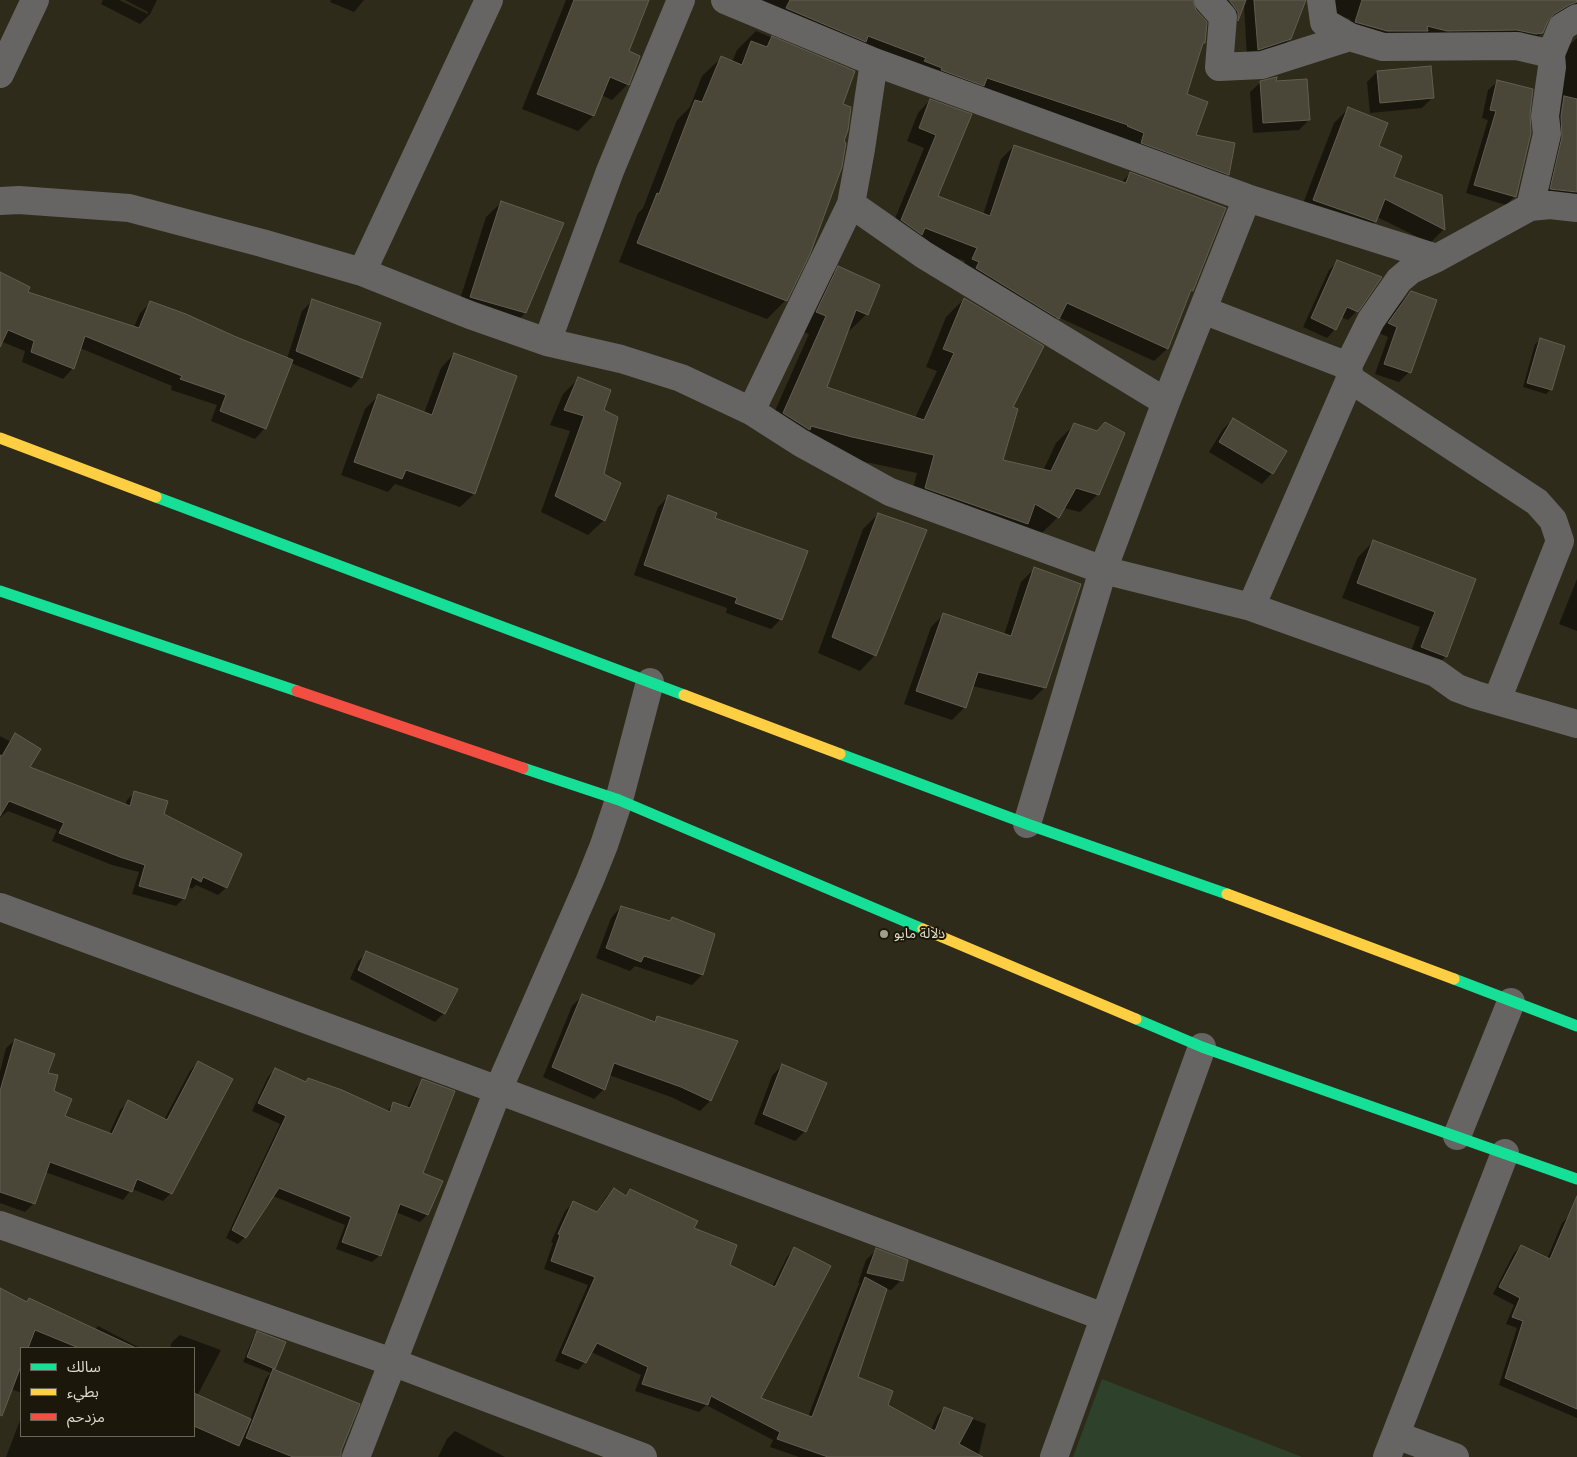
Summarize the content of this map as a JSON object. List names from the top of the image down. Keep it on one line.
{"places":["دلالة مايو"],"legend":["سالك","بطيء","مزدحم"]}
